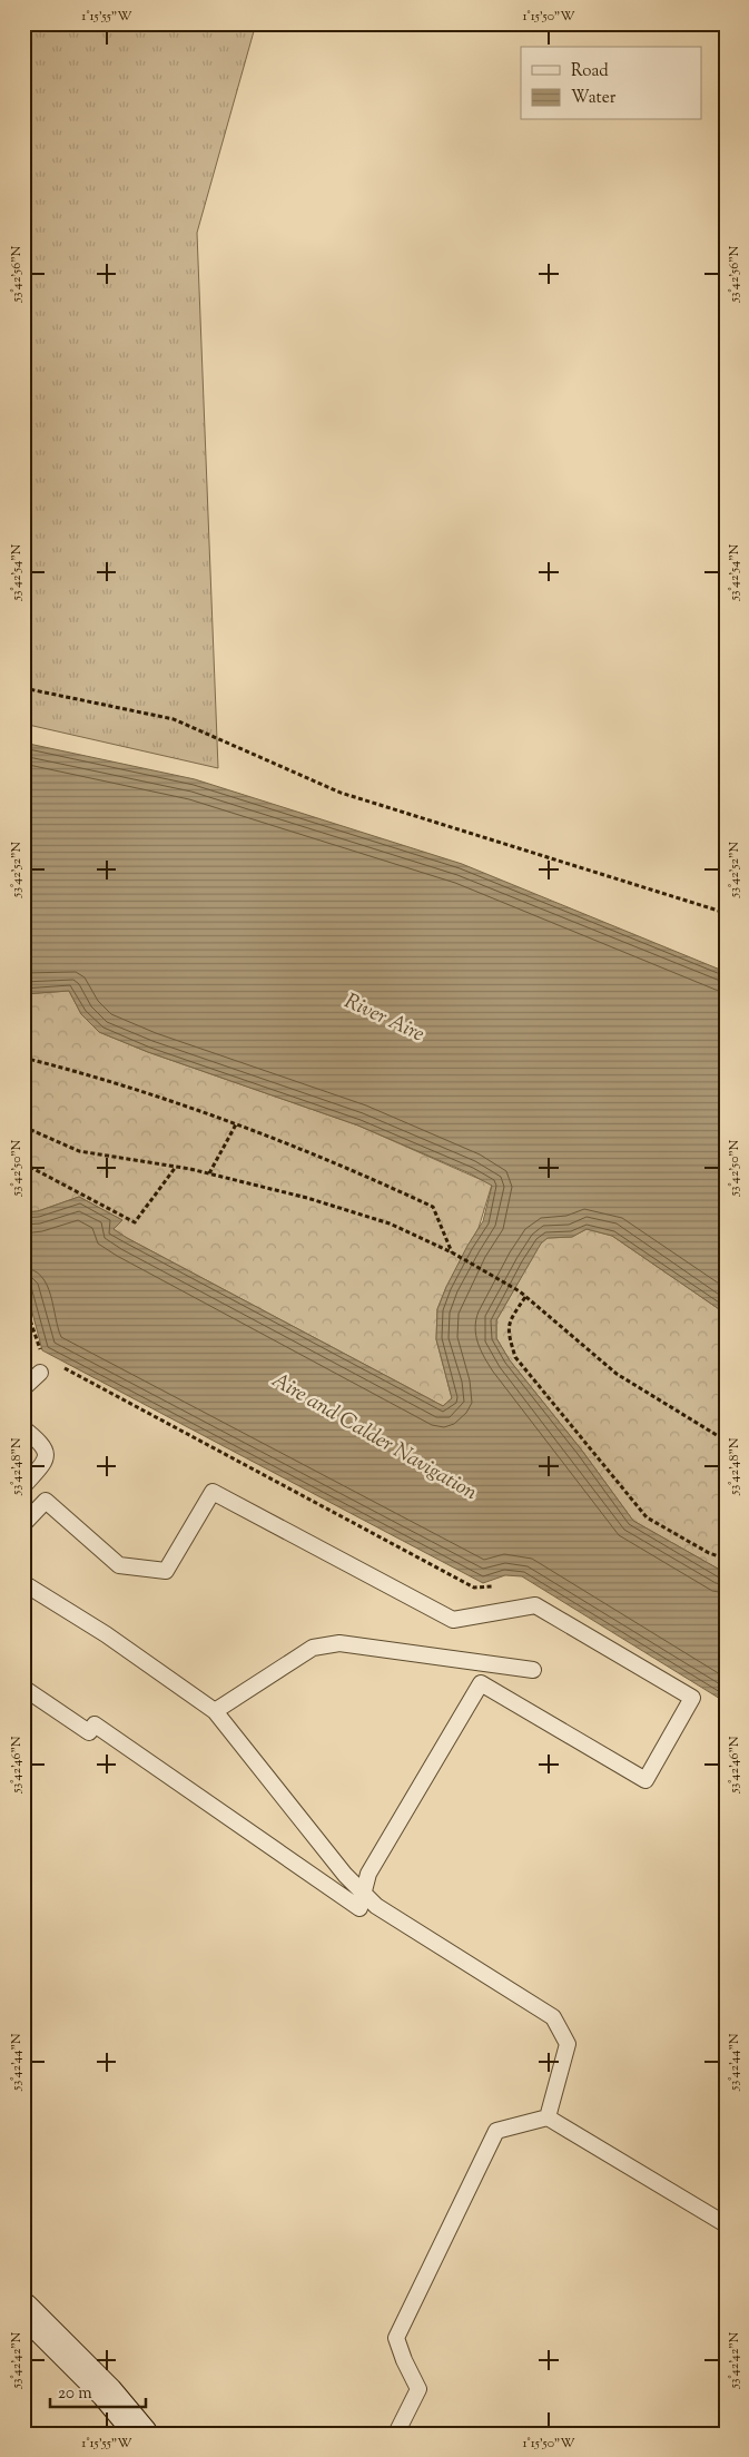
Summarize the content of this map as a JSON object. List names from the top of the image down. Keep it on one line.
{"water":["River Aire","Aire and Calder Navigation"],"legend":["Road","Water"],"scale_bar":"20 m","coordinates":["1°15'55\"W","1°15'50\"W","53°42'56\"N","53°42'54\"N","53°42'52\"N","53°42'50\"N","53°42'48\"N","53°42'46\"N","53°42'44\"N","53°42'42\"N"]}
